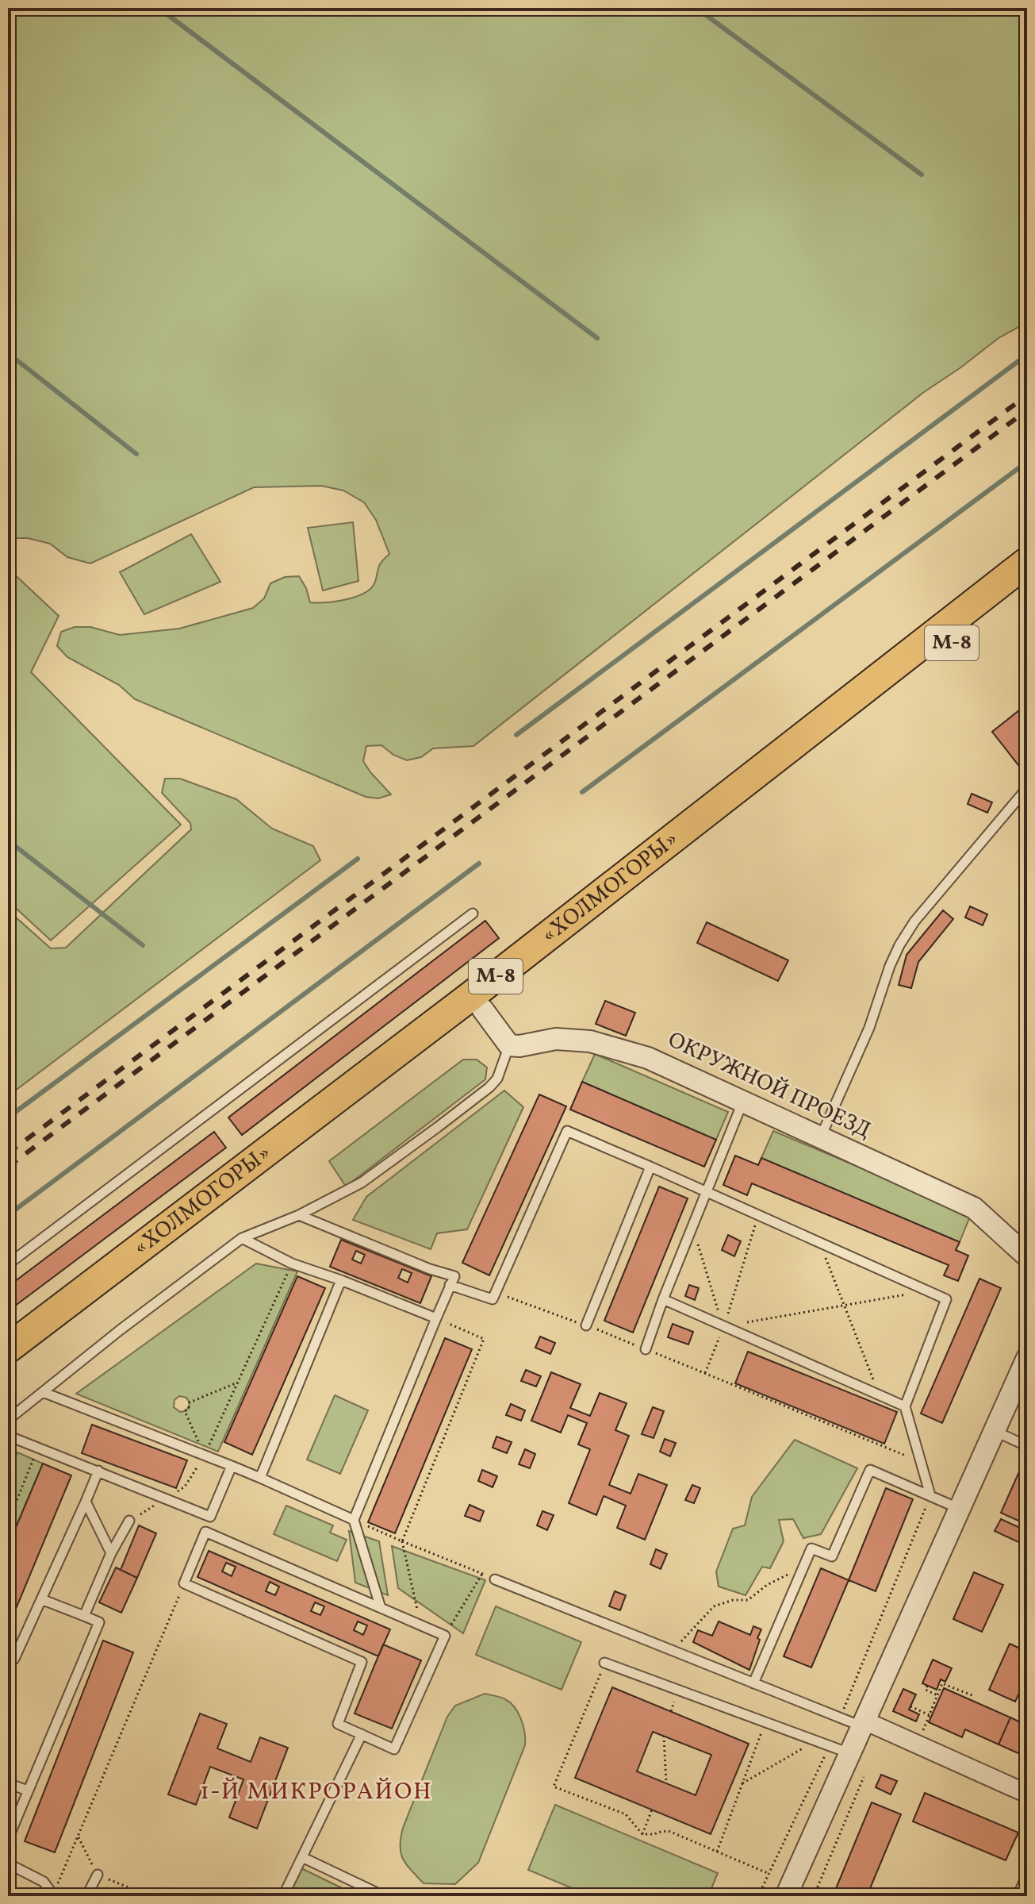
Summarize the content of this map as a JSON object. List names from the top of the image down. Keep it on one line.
{"streets":{"highway":["М-8","«ХОЛМОГОРЫ»"],"street":["ОКРУЖНОЙ ПРОЕЗД"]},"districts":["1-Й МИКРОРАЙОН"]}
